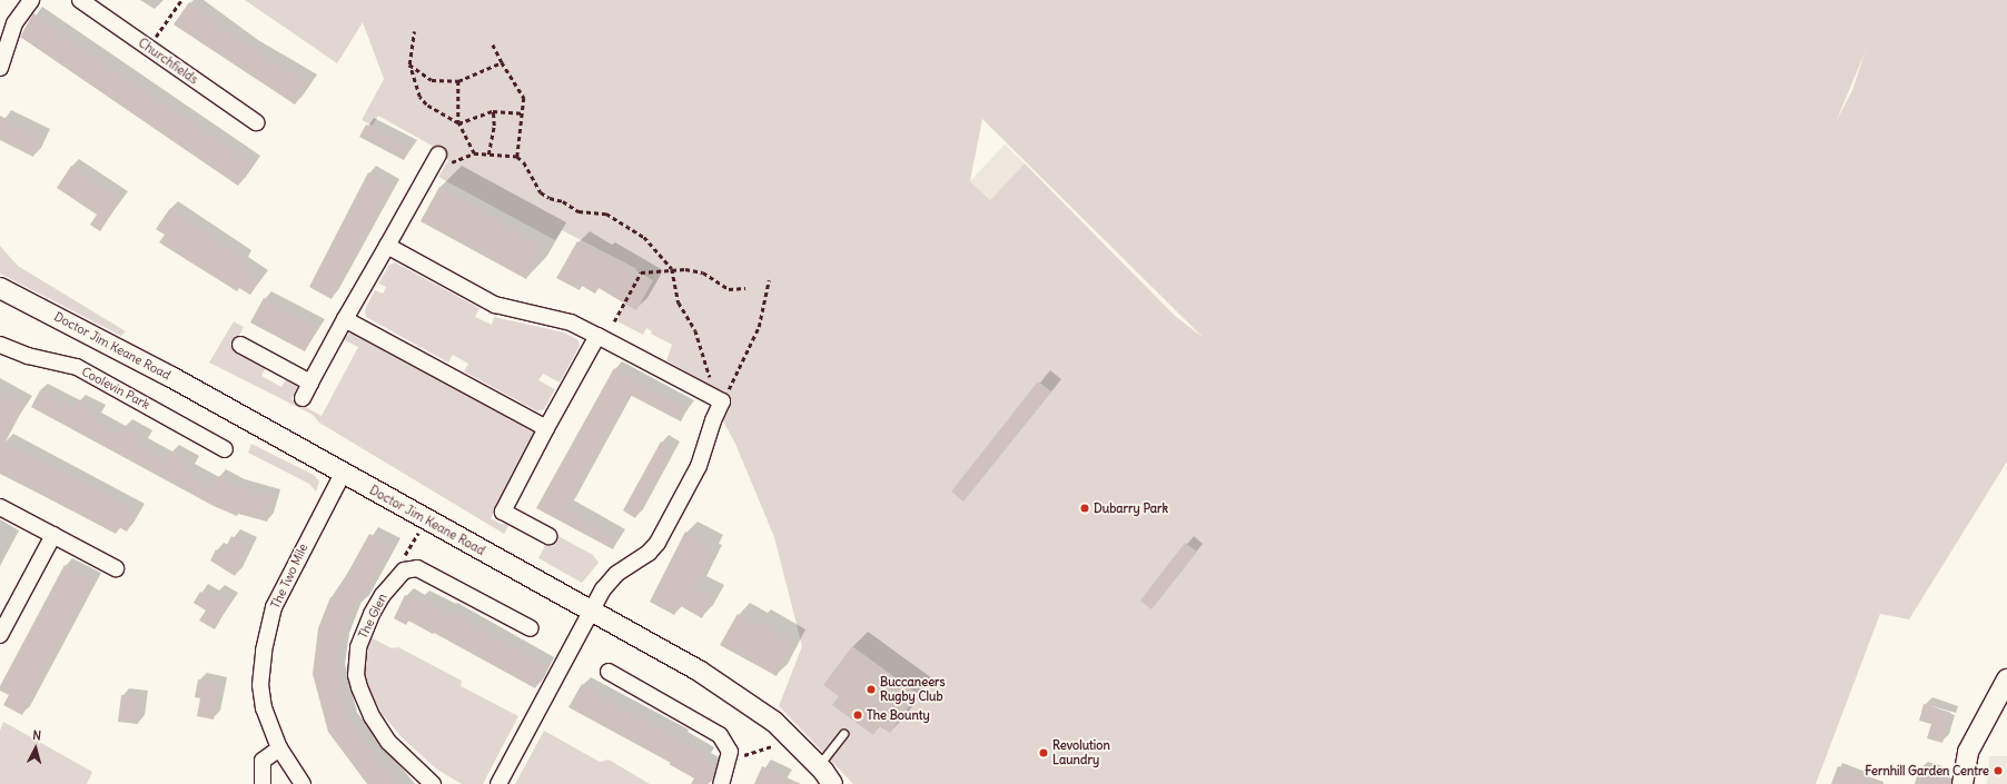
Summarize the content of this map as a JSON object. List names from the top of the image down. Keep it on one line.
{"streets":{"street":["Churchfields","Doctor Jim Keane Road","Coolevin Park","The Two Mile","The Glen"]},"crossings":[["Doctor Jim Keane Road","The Two Mile"]],"places":["Dubarry Park","Buccaneers Rugby Club","The Bounty","Revolution Laundry","Fernhill Garden Centre"],"north":"top"}
